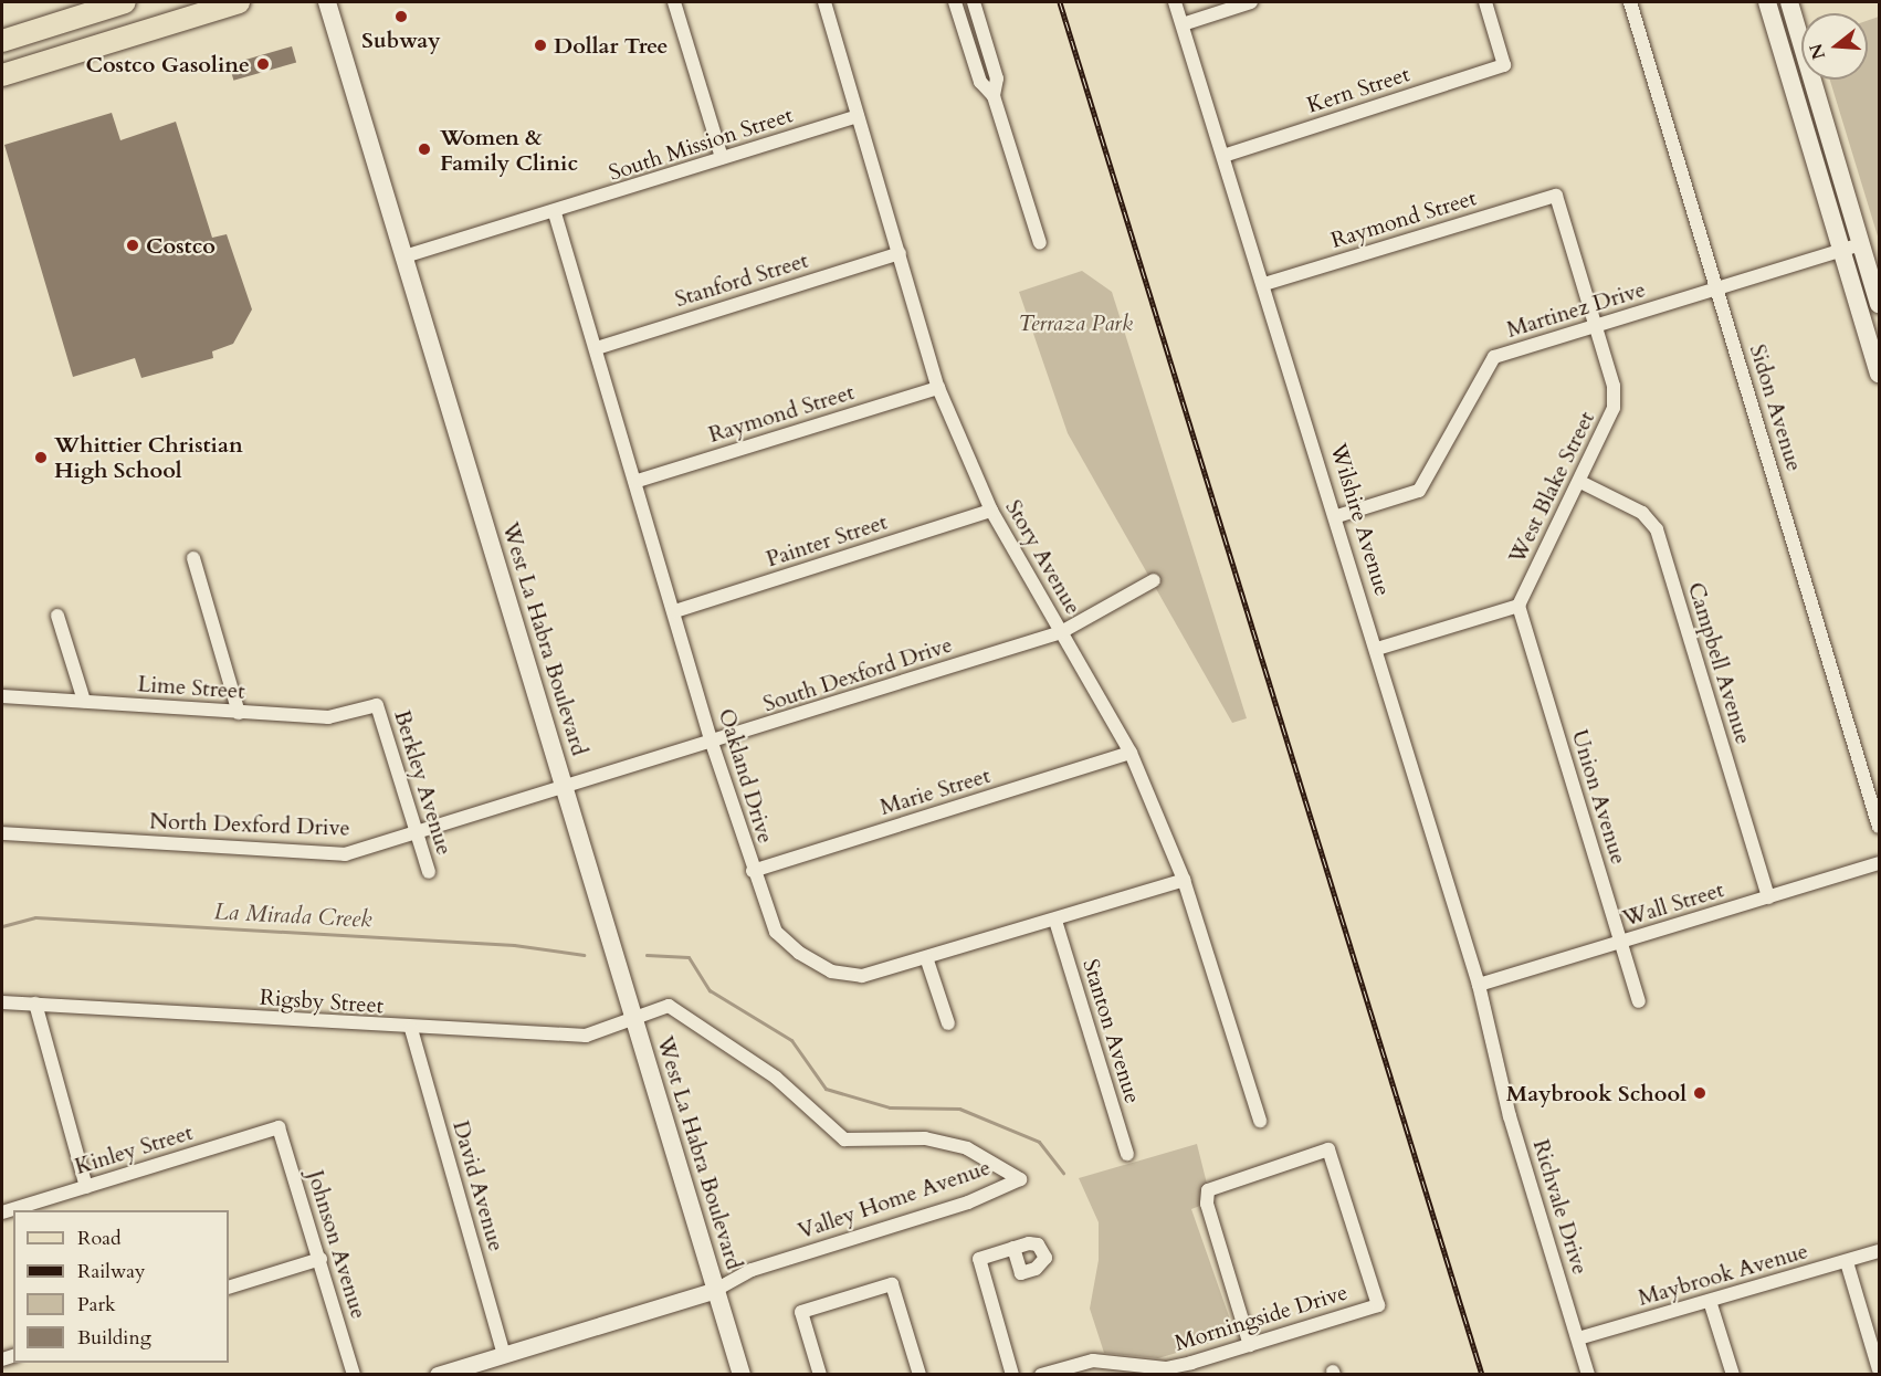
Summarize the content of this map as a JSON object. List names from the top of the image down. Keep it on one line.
{"streets":{"main road":["West La Habra Boulevard"],"street":["Kern Street","South Mission Street","Raymond Street","Stanford Street","Martinez Drive","Sidon Avenue","West Blake Street","Wilshire Avenue","Painter Street","Story Avenue","Campbell Avenue","South Dexford Drive","Lime Street","Oakland Drive","Berkley Avenue","Marie Street","Union Avenue","North Dexford Drive","Wall Street","Rigsby Street","Stanton Avenue","Kinley Street","David Avenue","Valley Home Avenue","Richvale Drive","Johnson Avenue","Maybrook Avenue","Morningside Drive"]},"crossings":[["Kern Street","Wilshire Avenue"],["South Mission Street","Story Avenue"],["South Mission Street","West La Habra Boulevard"],["South Mission Street","Oakland Drive"],["Raymond Street","West Blake Street"],["Raymond Street","Wilshire Avenue"],["Raymond Street","Story Avenue"],["Raymond Street","Oakland Drive"],["Stanford Street","Story Avenue"],["Stanford Street","Oakland Drive"],["Martinez Drive","Sidon Avenue"],["Martinez Drive","West Blake Street"],["Martinez Drive","Wilshire Avenue"],["West Blake Street","Campbell Avenue"],["West Blake Street","Union Avenue"],["Wilshire Avenue","Wall Street"],["Wilshire Avenue","Richvale Drive"],["Painter Street","Story Avenue"],["Painter Street","Oakland Drive"],["Story Avenue","South Dexford Drive"],["Story Avenue","Oakland Drive"],["Story Avenue","Marie Street"],["West La Habra Boulevard","South Dexford Drive"],["West La Habra Boulevard","North Dexford Drive"],["West La Habra Boulevard","Rigsby Street"],["West La Habra Boulevard","Valley Home Avenue"],["Campbell Avenue","Wall Street"],["South Dexford Drive","Oakland Drive"],["South Dexford Drive","North Dexford Drive"],["Lime Street","Berkley Avenue"],["Oakland Drive","Marie Street"],["Oakland Drive","Stanton Avenue"],["Berkley Avenue","North Dexford Drive"],["Union Avenue","Wall Street"],["Rigsby Street","David Avenue"],["Rigsby Street","Valley Home Avenue"],["Kinley Street","Johnson Avenue"],["David Avenue","Valley Home Avenue"],["Richvale Drive","Maybrook Avenue"]],"water":["La Mirada Creek"],"parks":["Terraza Park"],"places":["Subway","Dollar Tree","Costco Gasoline","Women & Family Clinic","Costco","Whittier Christian High School","Maybrook School"],"legend":["Road","Railway","Park","Building"],"north":"left"}
